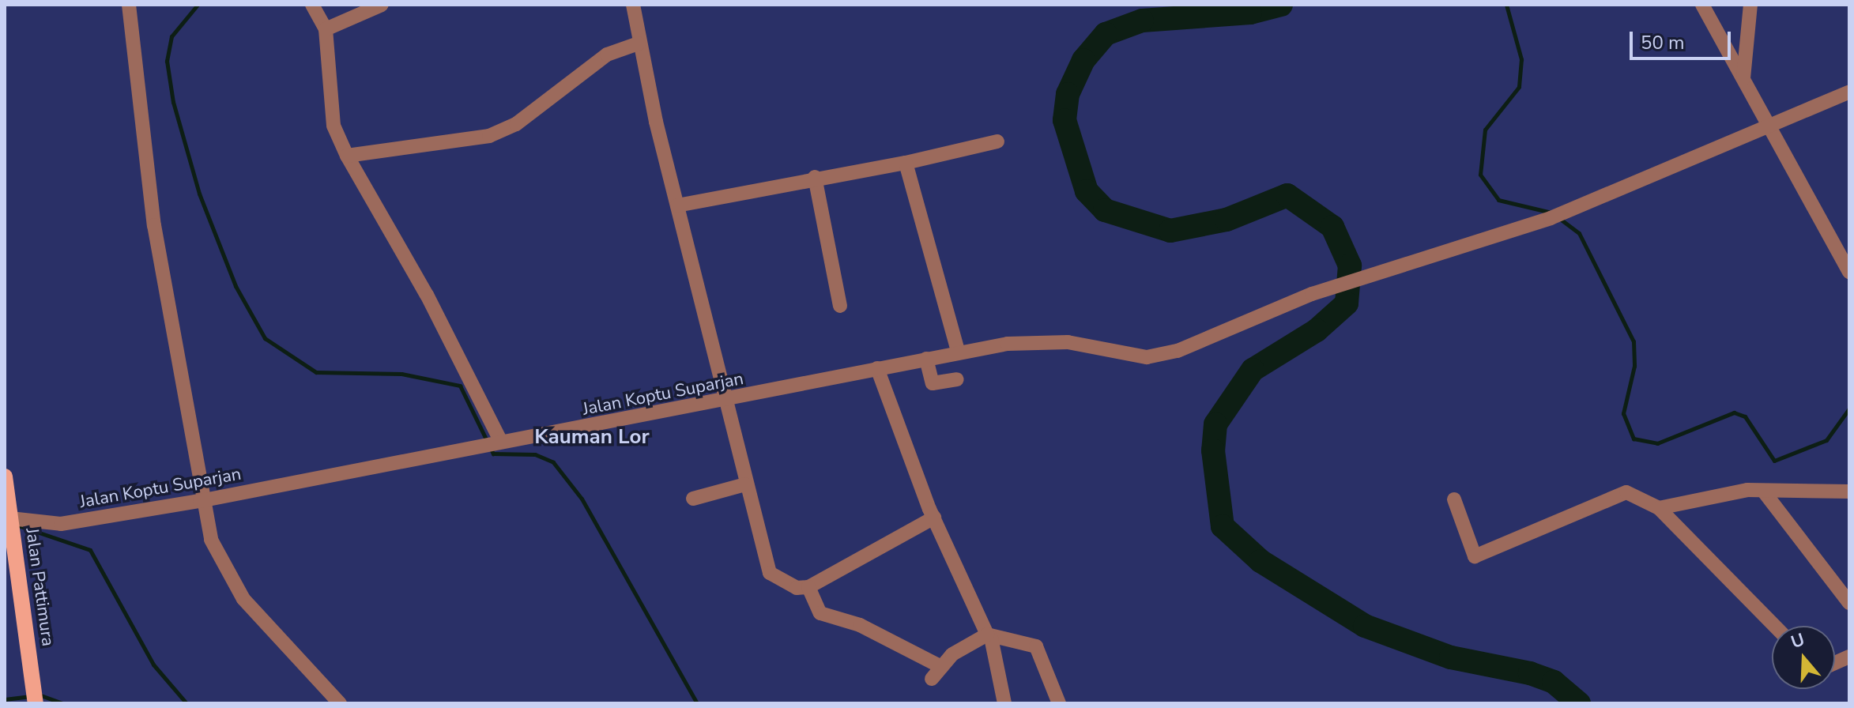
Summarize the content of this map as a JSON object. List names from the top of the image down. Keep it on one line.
{"streets":{"main road":["Jalan Pattimura"],"street":["Jalan Koptu Suparjan"]},"crossings":[["Jalan Koptu Suparjan","Jalan Pattimura"]],"districts":["Kauman Lor"],"scale_bar":"50 m","north":"top"}
